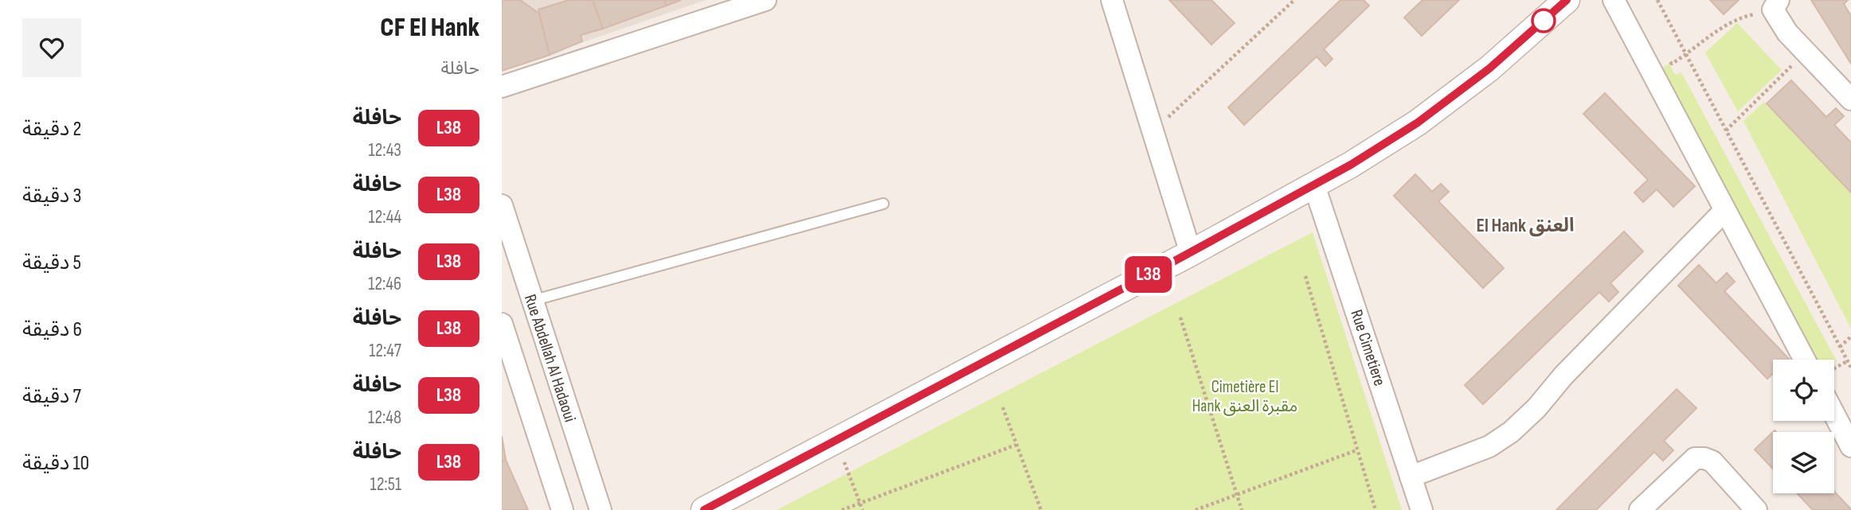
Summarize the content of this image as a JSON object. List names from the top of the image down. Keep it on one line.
{"streets":{"street":["Rue Cimetiere","Rue Abdellah Al Hadaoui"]},"districts":["El Hank العنق"],"parks":["Cimetière El Hank مقبرة العنق"],"lines":["bus line L38"],"page":{"on_map":"L38","heading":["CF El Hank","حافلة"],"list":[{"mark":"L38","name":"حافلة","note":"12:43","value":"2 دقيقة"},{"mark":"L38","name":"حافلة","note":"12:44","value":"3 دقيقة"},{"mark":"L38","name":"حافلة","note":"12:46","value":"5 دقيقة"},{"mark":"L38","name":"حافلة","note":"12:47","value":"6 دقيقة"},{"mark":"L38","name":"حافلة","note":"12:48","value":"7 دقيقة"},{"mark":"L38","name":"حافلة","note":"12:51","value":"10 دقيقة"}]}}
